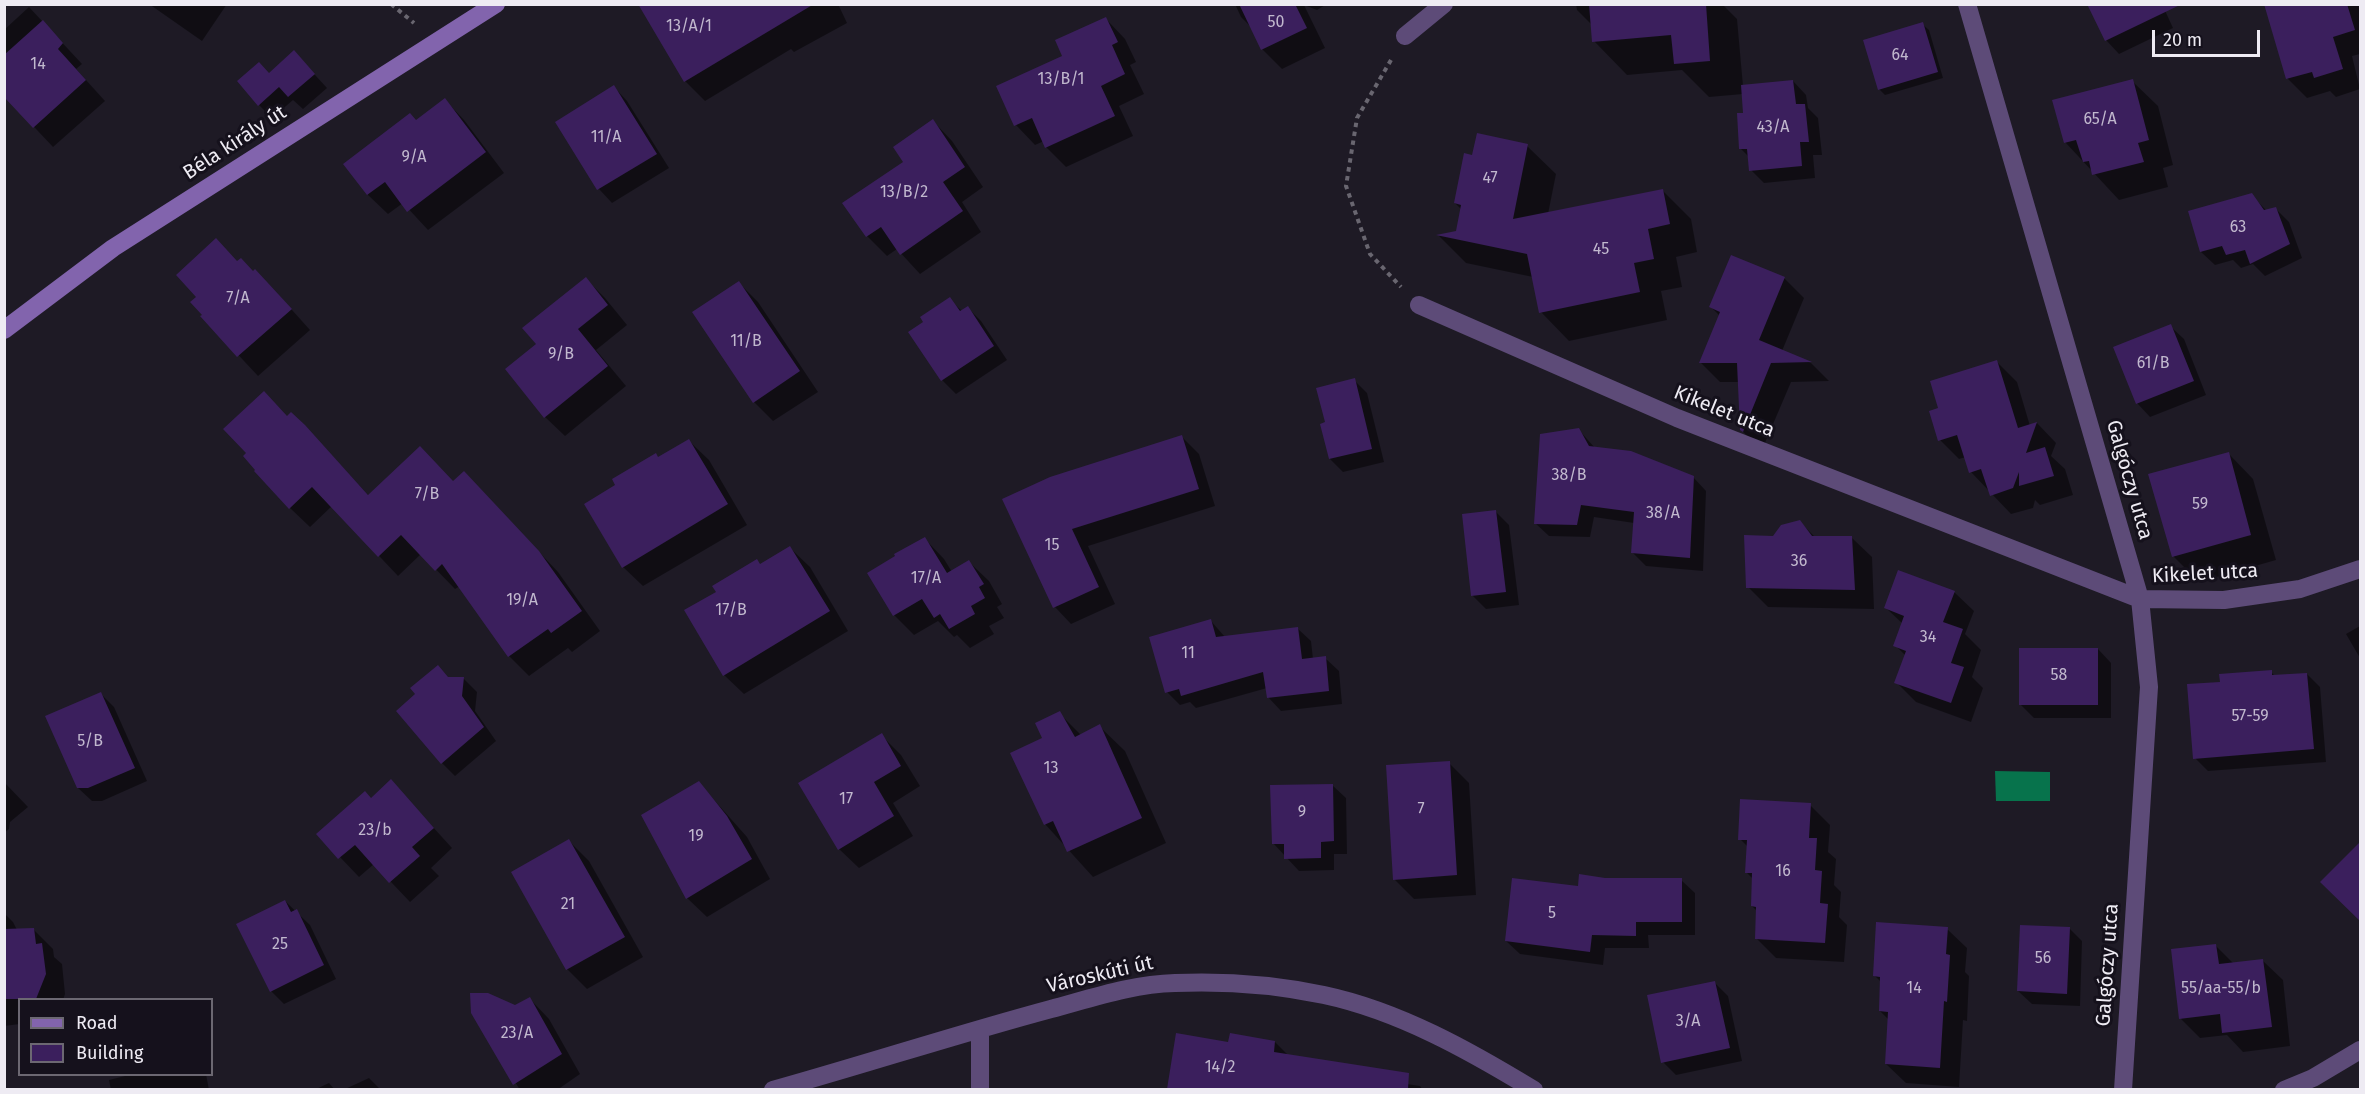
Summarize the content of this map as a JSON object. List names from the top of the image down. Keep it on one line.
{"streets":{"street":["Béla király út","Kikelet utca","Galgóczy utca","Városkúti út"]},"crossings":[["Kikelet utca","Galgóczy utca"]],"house_numbers":["50","13/A/1","64","14","13/B/1","65/A","43/A","11/A","9/A","47","13/B/2","63","45","7/A","11/B","9/B","61/B","38/B","7/B","59","38/A","15","36","17/A","19/A","17/B","34","11","58","57-59","5/B","13","17","7","9","23/b","19","16","21","5","25","56","14","55/aa-55/b","3/A","23/A","14/2"],"legend":["Road","Building"],"scale_bar":"20 m"}
